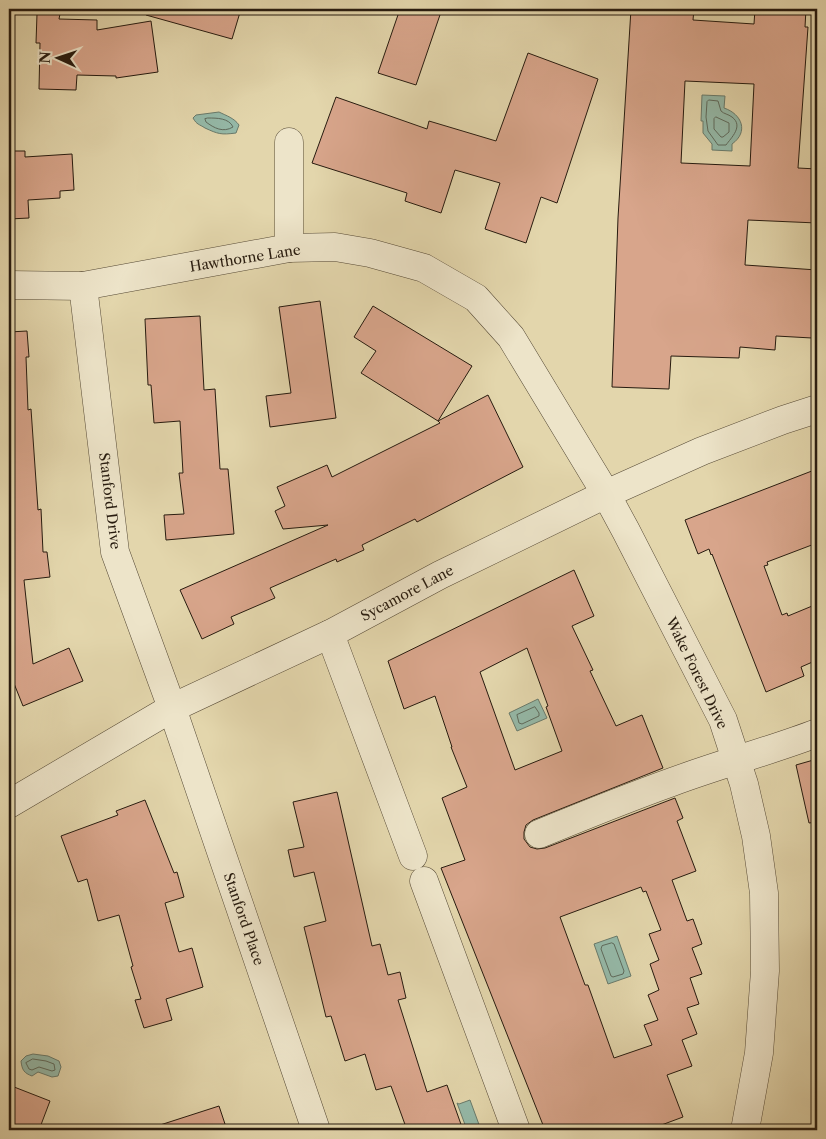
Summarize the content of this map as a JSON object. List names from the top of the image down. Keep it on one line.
{"streets":{"street":["Hawthorne Lane","Stanford Drive","Sycamore Lane","Wake Forest Drive","Stanford Place"]},"crossings":[["Hawthorne Lane","Stanford Drive"],["Hawthorne Lane","Sycamore Lane"],["Hawthorne Lane","Wake Forest Drive"],["Stanford Drive","Sycamore Lane"],["Stanford Drive","Stanford Place"],["Sycamore Lane","Wake Forest Drive"],["Sycamore Lane","Stanford Place"]],"north":"left"}
